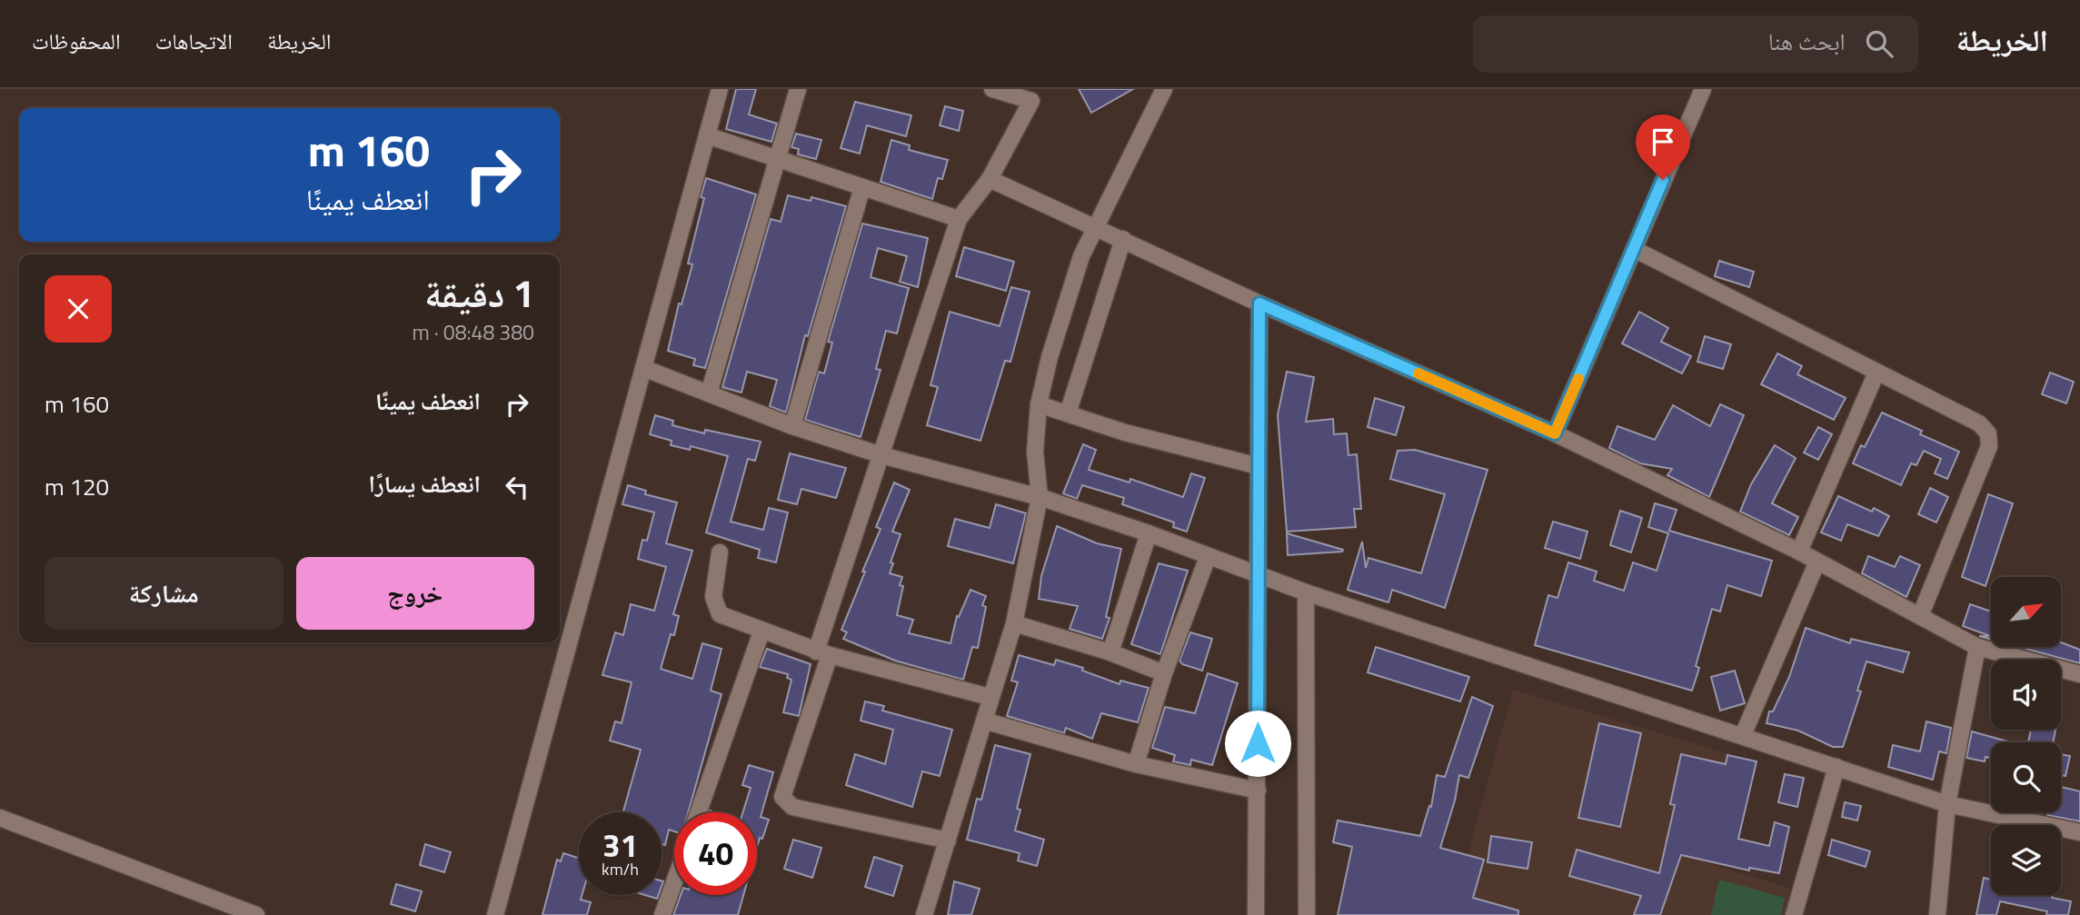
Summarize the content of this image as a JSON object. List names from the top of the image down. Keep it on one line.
{"north":"top right","page":{"header":"الخريطة","search":"ابحث هنا","nav":["الخريطة","الاتجاهات","المحفوظات"],"turn":["160 m","انعطف يمينًا"],"heading":["1 دقيقة","380 m · 08:48"],"list":[{"name":"انعطف يمينًا","value":"160 m"},{"name":"انعطف يسارًا","value":"120 m"}],"buttons":["خروج","مشاركة"],"speed":"31 km/h","limit":"40"}}
